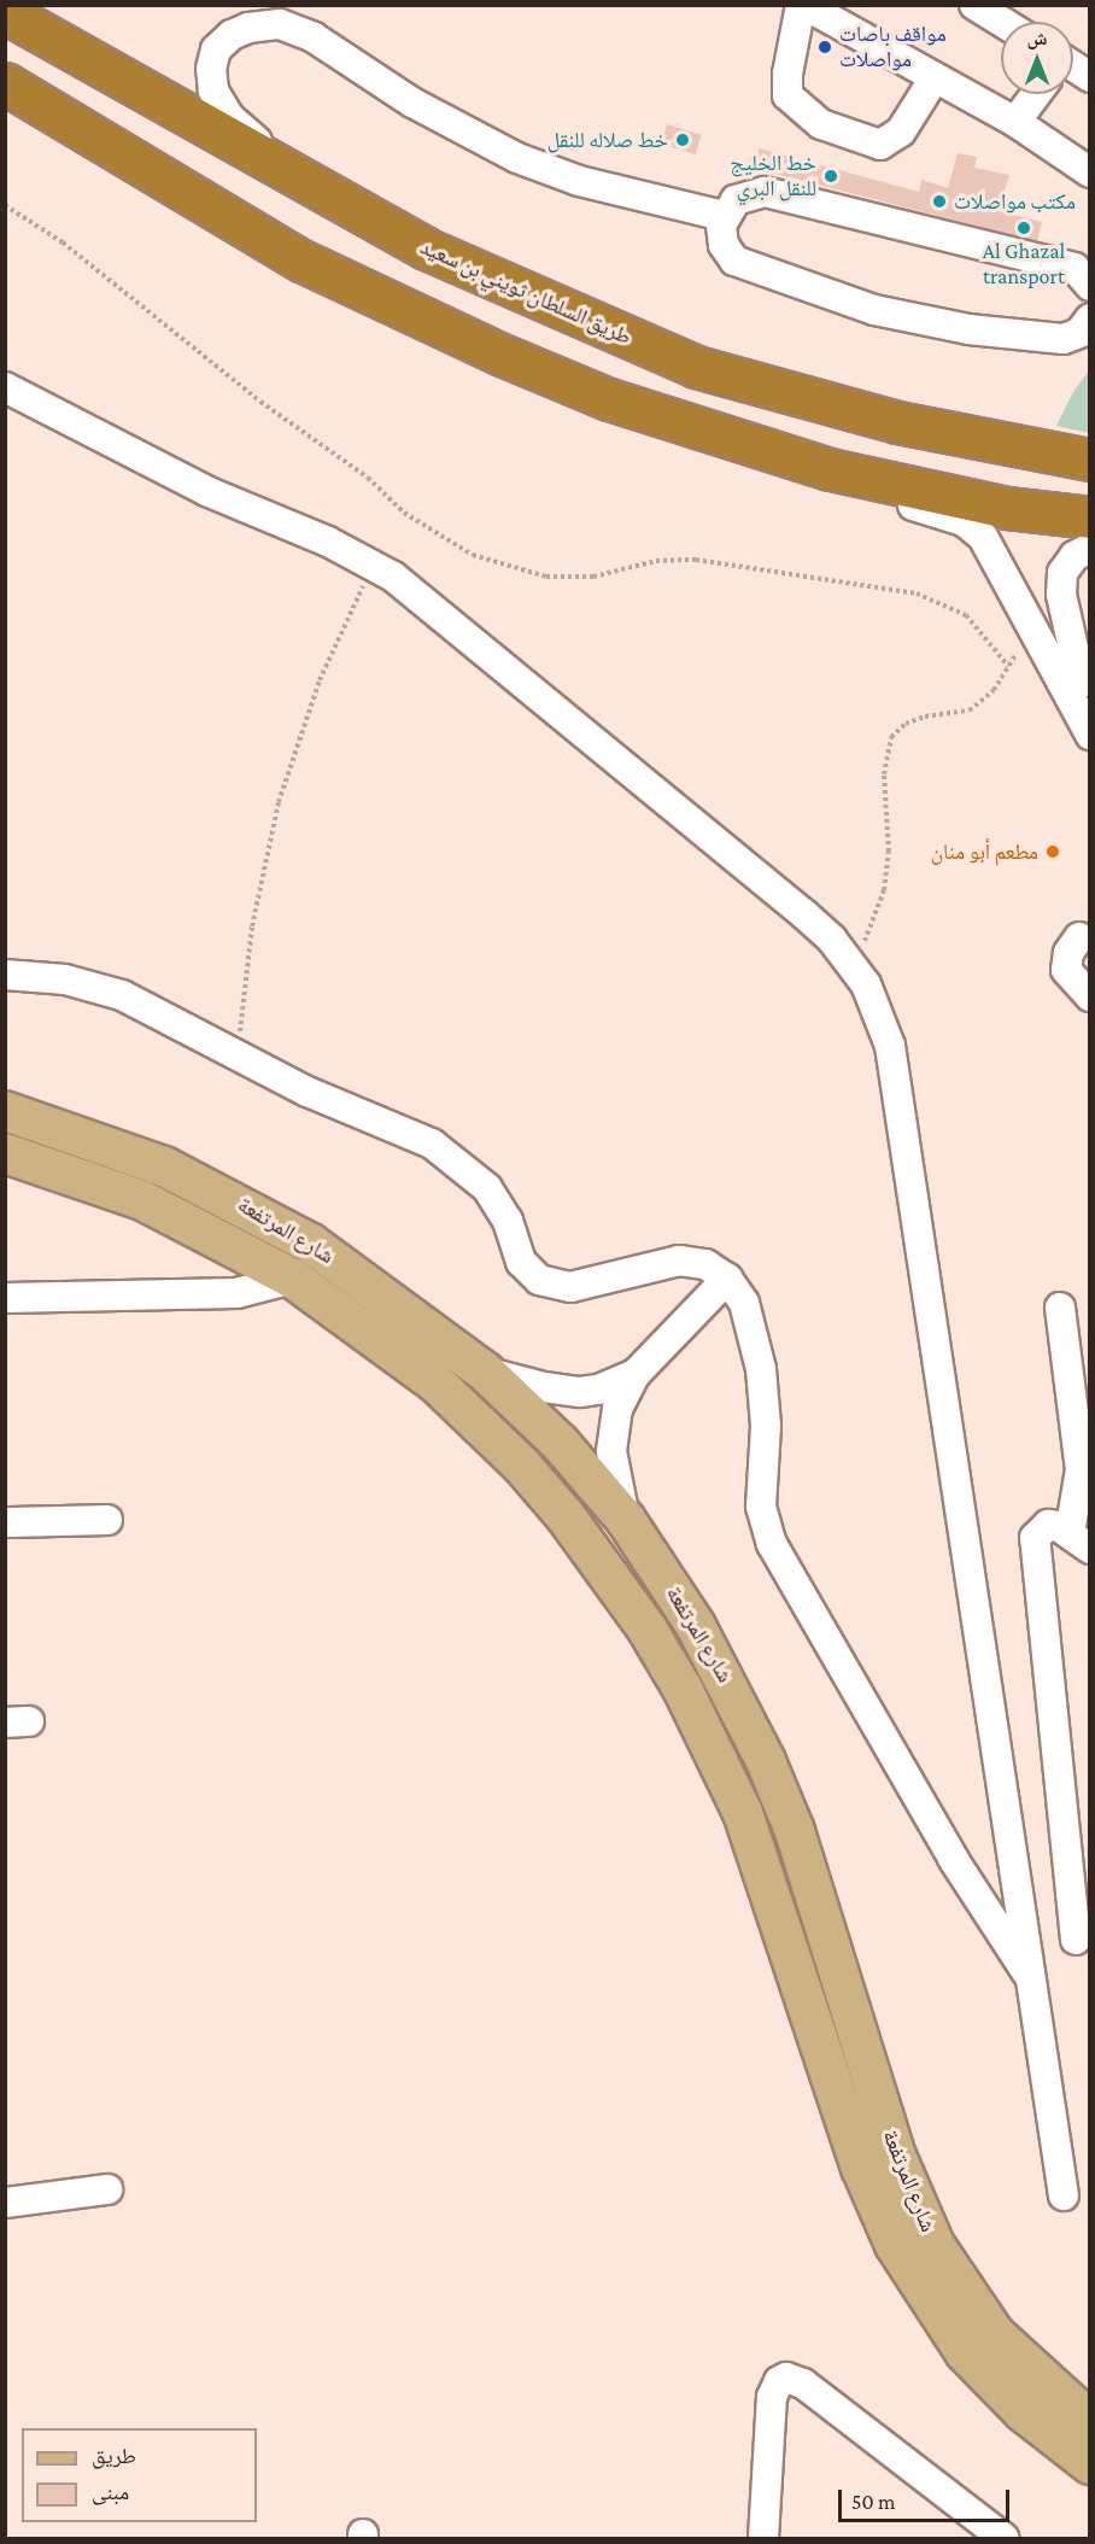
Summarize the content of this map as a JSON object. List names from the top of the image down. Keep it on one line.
{"streets":{"highway":["طريق السلطان ثويني بن سعيد"],"main road":["شارع المرتفعة"]},"places":["مواقف باصات مواصلات","خط صلاله للنقل","خط الخليج للنقل البري","مكتب مواصلات","Al Ghazal transport","مطعم أبو منان"],"legend":["طريق","مبنى"],"scale_bar":"50 m","north":"top"}
